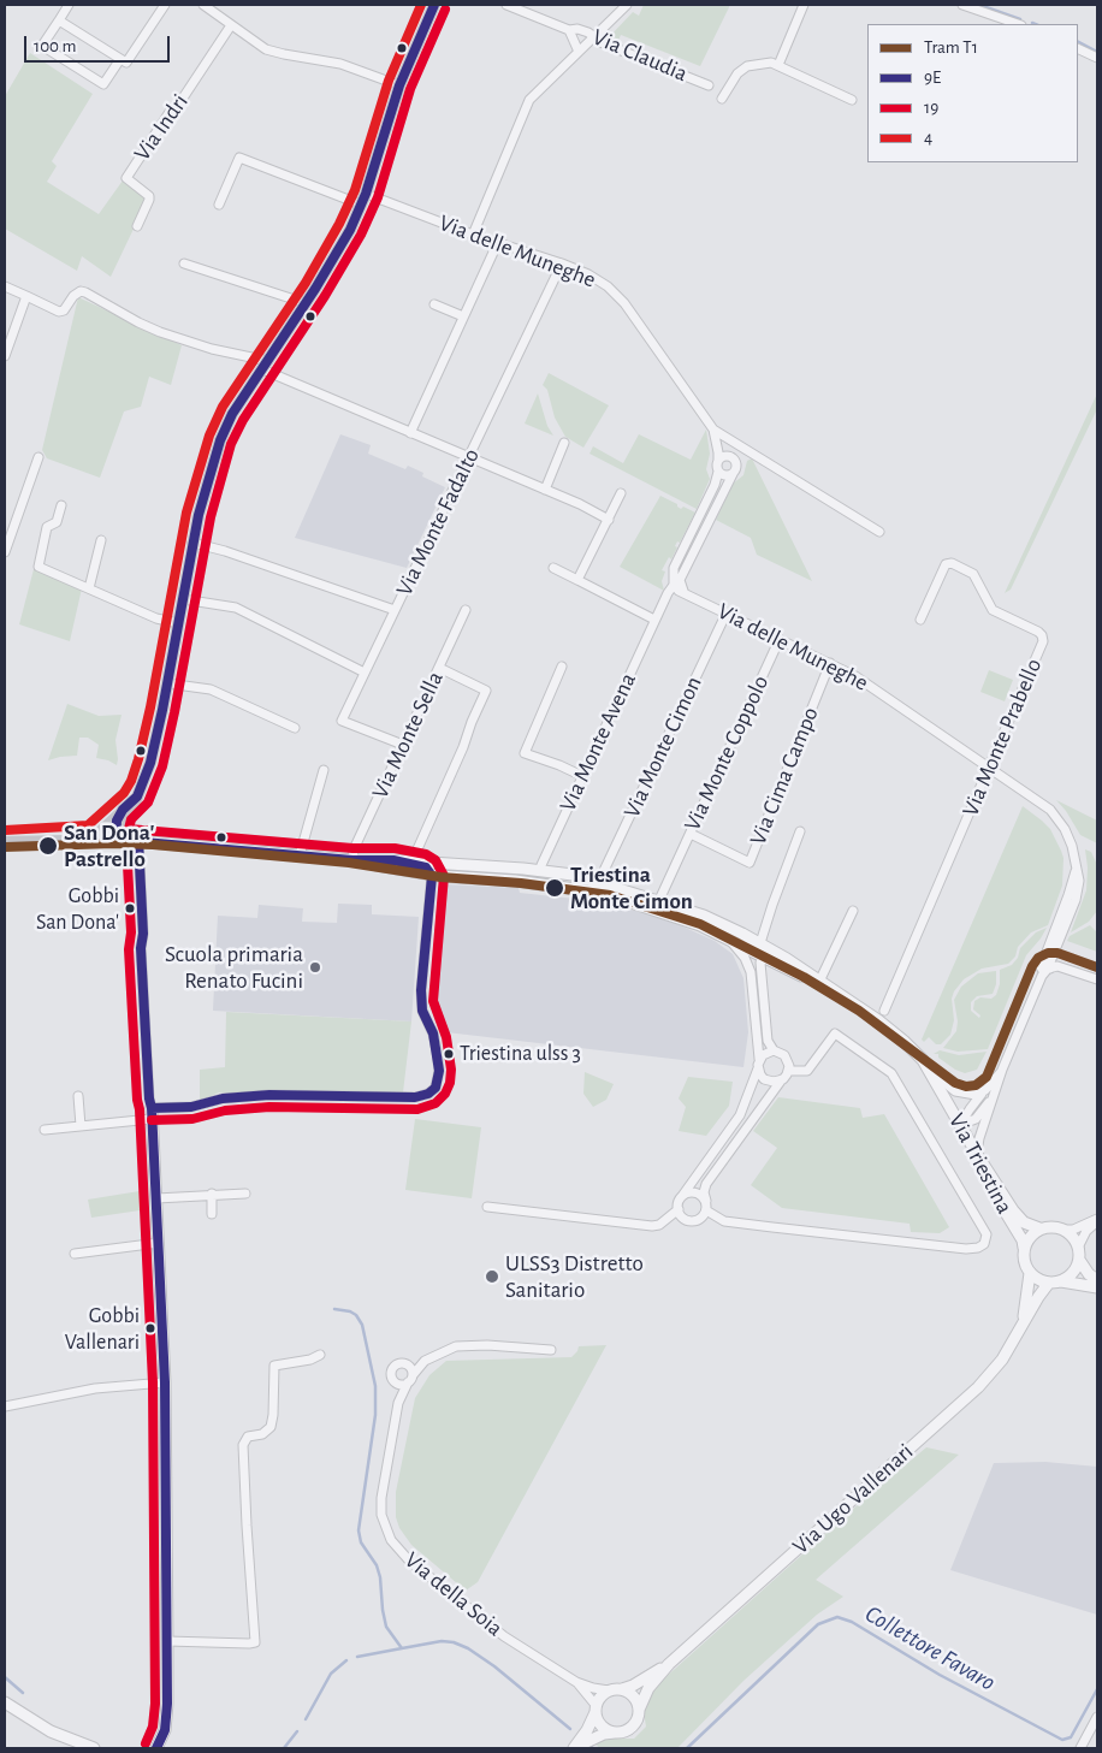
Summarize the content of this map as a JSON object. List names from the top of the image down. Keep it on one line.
{"streets":{"street":["Via Claudia","Via Indri","Via delle Muneghe","Via Monte Fadalto","Via Monte Sella","Via Monte Prabello","Via Monte Avena","Via Monte Cimon","Via Monte Coppolo","Via Cima Campo","Via Triestina","Via Ugo Vallenari","Via della Soia"]},"crossings":[["Via delle Muneghe","Via Monte Fadalto"],["Via delle Muneghe","Via Monte Prabello"],["Via delle Muneghe","Via Monte Avena"],["Via delle Muneghe","Via Monte Cimon"],["Via delle Muneghe","Via Monte Coppolo"],["Via delle Muneghe","Via Cima Campo"],["Via Monte Fadalto","Via Monte Sella"],["Via Monte Sella","Via Triestina"],["Via Monte Cimon","Via Triestina"],["Via Monte Coppolo","Via Cima Campo"],["Via Monte Coppolo","Via Triestina"],["Via Triestina","Via Ugo Vallenari"],["Via Ugo Vallenari","Via della Soia"]],"water":["Collettore Favaro"],"places":["San Dona' Pastrello","Triestina Monte Cimon","Gobbi San Dona'","Scuola primaria Renato Fucini","Triestina ulss 3","ULSS3 Distretto Sanitario","Gobbi Vallenari"],"lines":["transit line 9E","transit line 4","transit line 19","tram line T1"],"legend":["Tram T1","9E","19","4"],"scale_bar":"100 m"}
